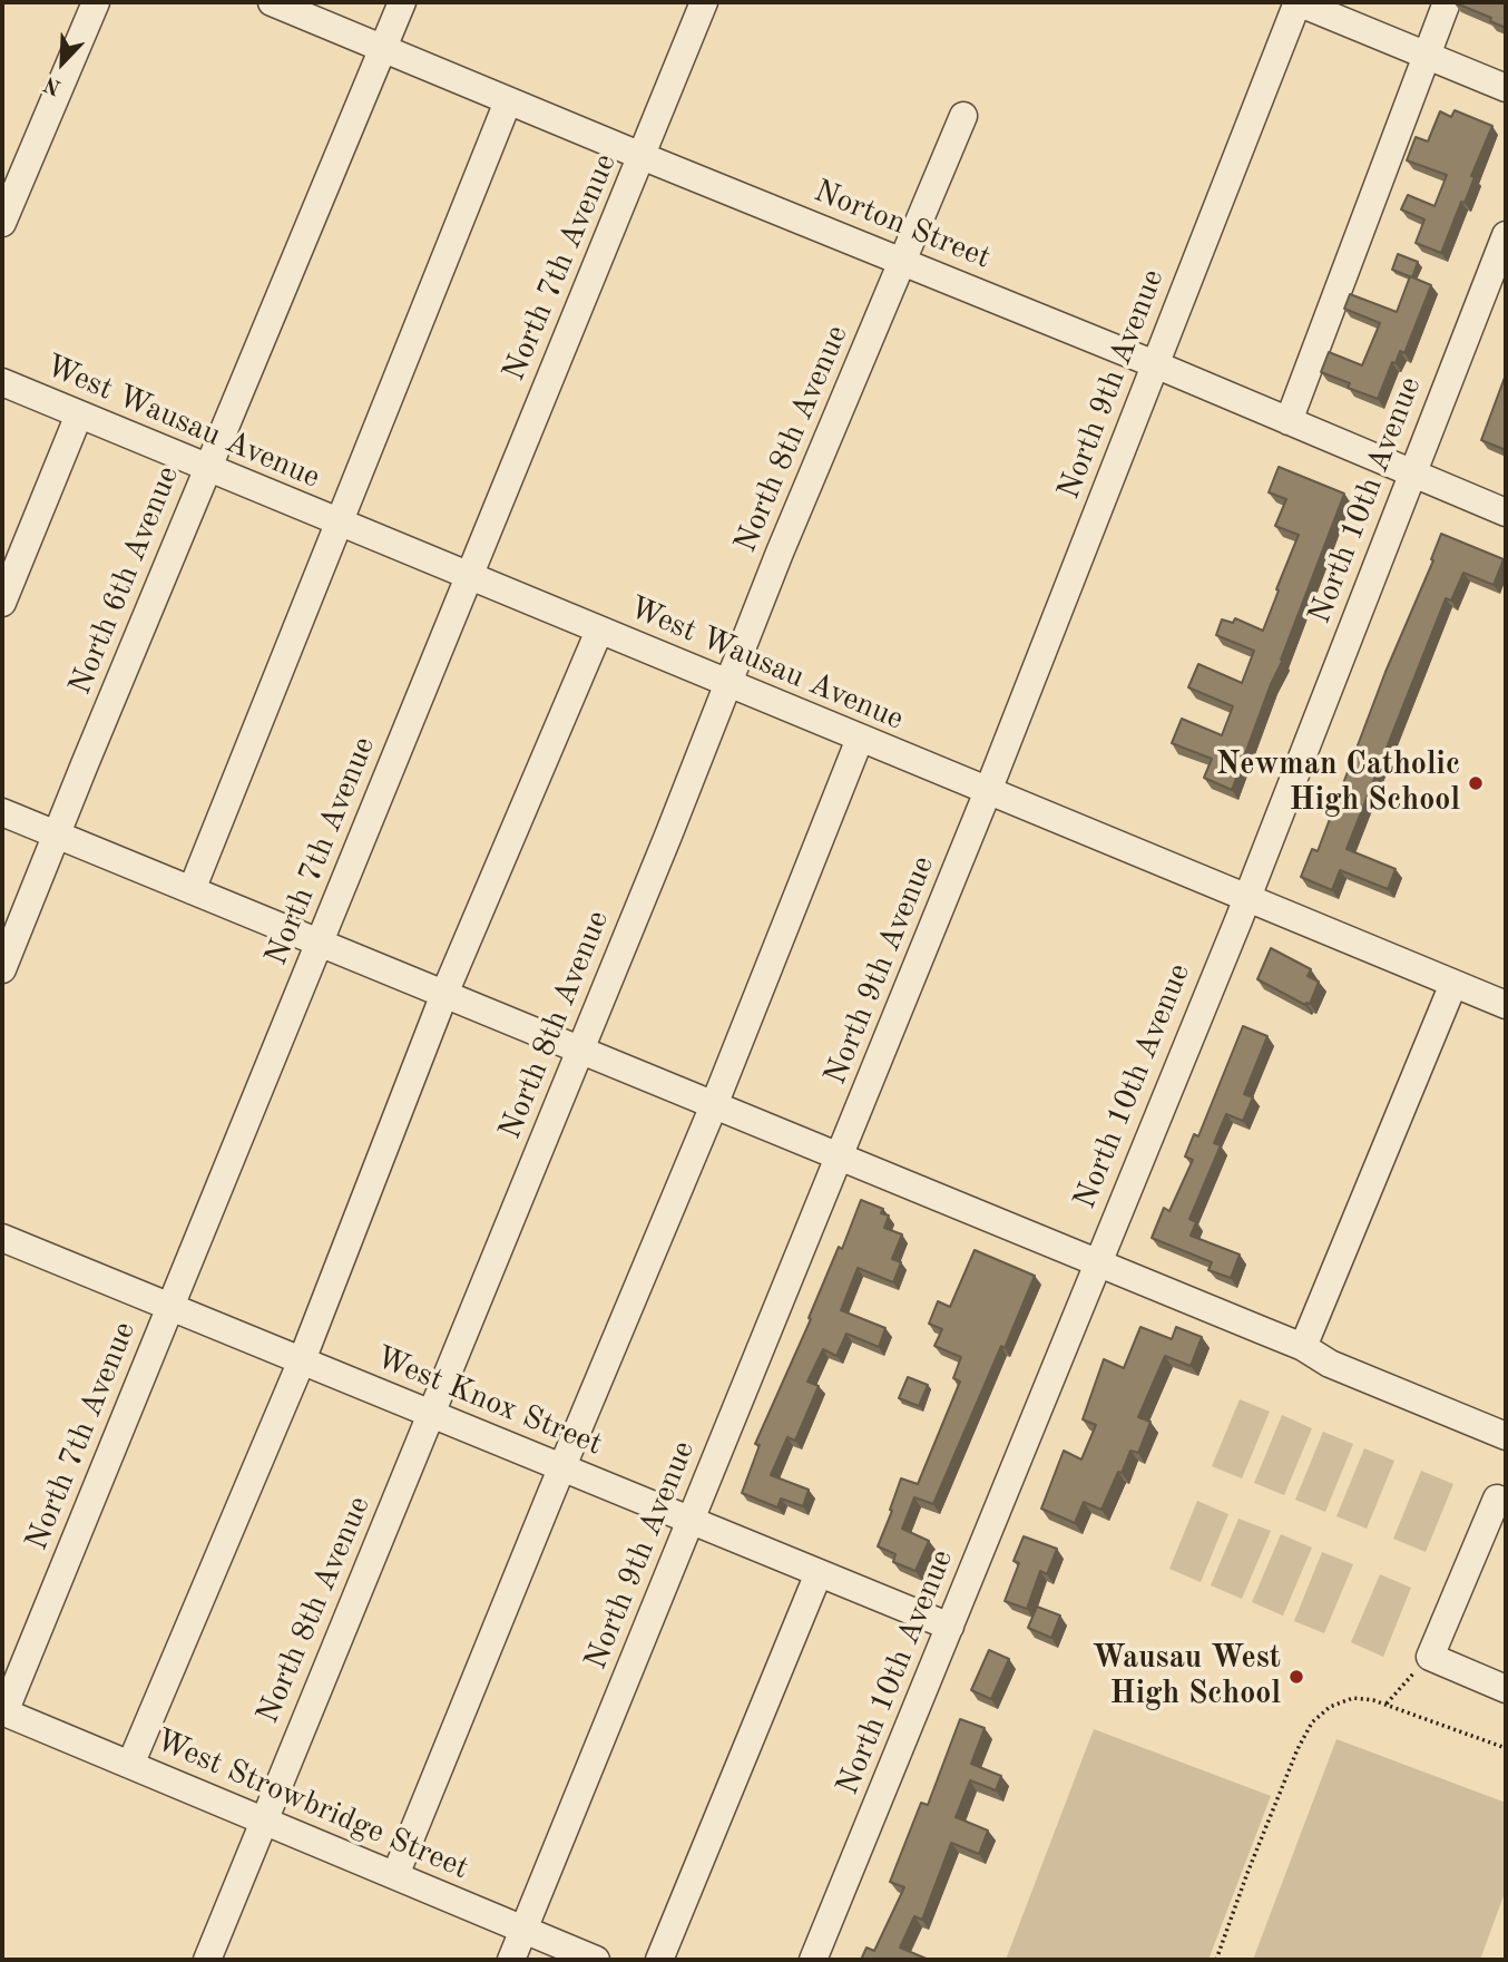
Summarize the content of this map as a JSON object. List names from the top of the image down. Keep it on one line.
{"streets":{"street":["Norton Street","North 7th Avenue","North 9th Avenue","West Wausau Avenue","North 8th Avenue","North 10th Avenue","North 6th Avenue","West Knox Street","West Strowbridge Street"]},"crossings":[["Norton Street","North 7th Avenue"],["Norton Street","North 9th Avenue"],["Norton Street","North 8th Avenue"],["Norton Street","North 10th Avenue"],["Norton Street","North 6th Avenue"],["North 7th Avenue","West Wausau Avenue"],["North 7th Avenue","West Knox Street"],["North 7th Avenue","West Strowbridge Street"],["North 9th Avenue","West Wausau Avenue"],["North 9th Avenue","West Knox Street"],["North 9th Avenue","West Strowbridge Street"],["West Wausau Avenue","North 8th Avenue"],["West Wausau Avenue","North 10th Avenue"],["West Wausau Avenue","North 6th Avenue"],["North 8th Avenue","West Knox Street"],["North 8th Avenue","West Strowbridge Street"],["North 10th Avenue","West Knox Street"]],"places":["Newman Catholic High School","Wausau West High School"],"north":"bottom left"}
